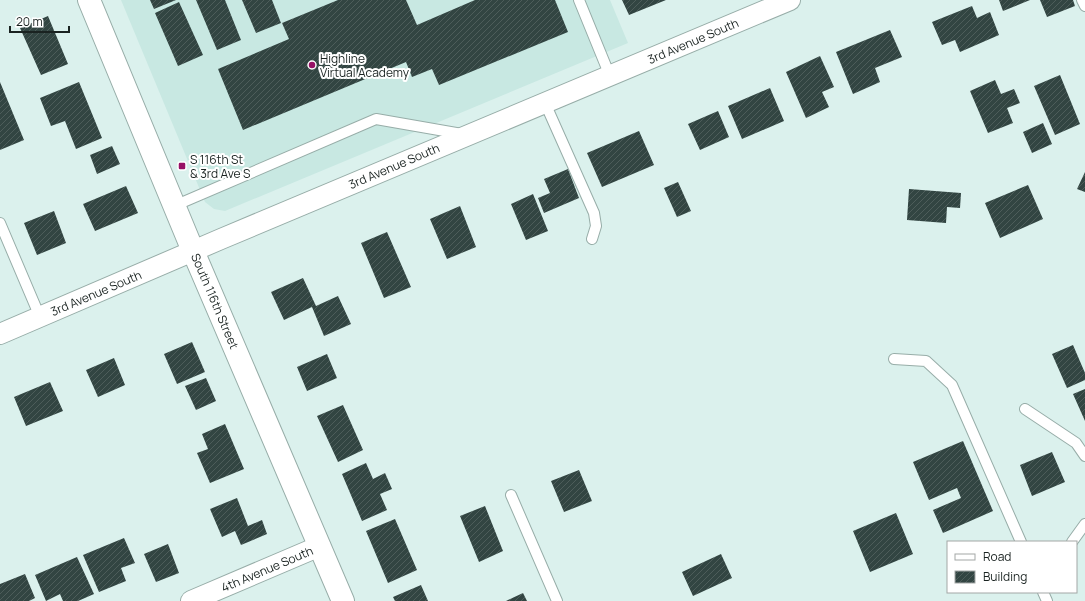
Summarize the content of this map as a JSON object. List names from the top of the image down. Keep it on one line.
{"streets":{"street":["3rd Avenue South","South 116th Street","4th Avenue South"]},"crossings":[["3rd Avenue South","South 116th Street"],["South 116th Street","4th Avenue South"]],"places":{"other":["Highline Virtual Academy"],"transit":["S 116th St & 3rd Ave S"]},"legend":["Road","Building"],"scale_bar":"20 m"}
